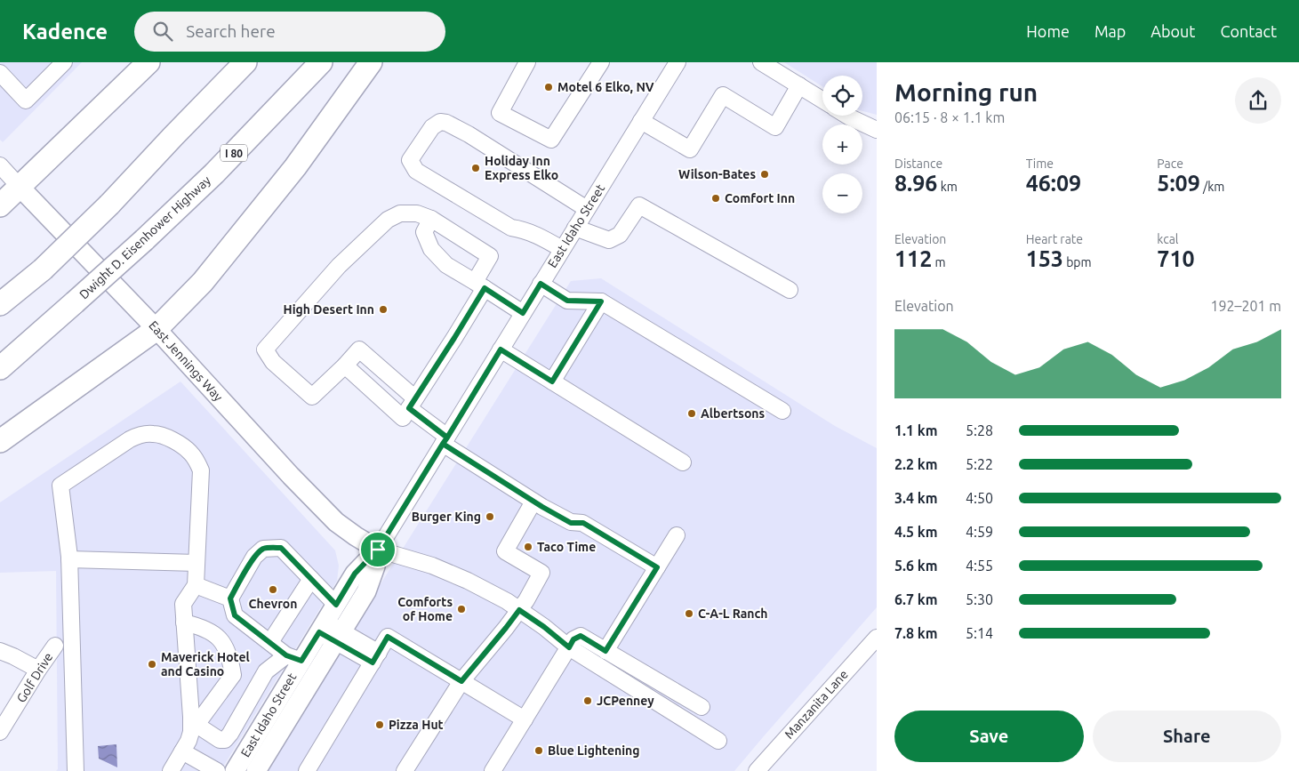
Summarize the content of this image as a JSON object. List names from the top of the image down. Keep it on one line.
{"streets":{"highway":["I 80","Dwight D. Eisenhower Highway"],"main road":["East Idaho Street","East Jennings Way"],"street":["Golf Drive","Manzanita Lane"]},"crossings":[["East Idaho Street","East Jennings Way"]],"places":["Motel 6 Elko, NV","Holiday Inn Express Elko","Wilson-Bates","Comfort Inn","High Desert Inn","Albertsons","Burger King","Taco Time","Chevron","Comforts of Home","C-A-L Ranch","Maverick Hotel and Casino","JCPenney","Pizza Hut","Blue Lightening"],"page":{"header":"Kadence","search":"Search here","nav":["Home","Map","About","Contact"],"heading":["Morning run","06:15 · 8 × 1.1 km"],"map_buttons":["+","−"],"stats":[["Distance","8.96 km"],["Time","46:09"],["Pace","5:09 /km"],["Elevation","112 m"],["Heart rate","153 bpm"],["kcal","710"]],"chart":["Elevation","192–201 m"],"list":[{"name":"1.1 km","note":"5:28"},{"name":"2.2 km","note":"5:22"},{"name":"3.4 km","note":"4:50"},{"name":"4.5 km","note":"4:59"},{"name":"5.6 km","note":"4:55"},{"name":"6.7 km","note":"5:30"},{"name":"7.8 km","note":"5:14"}],"buttons":["Save","Share"]}}
